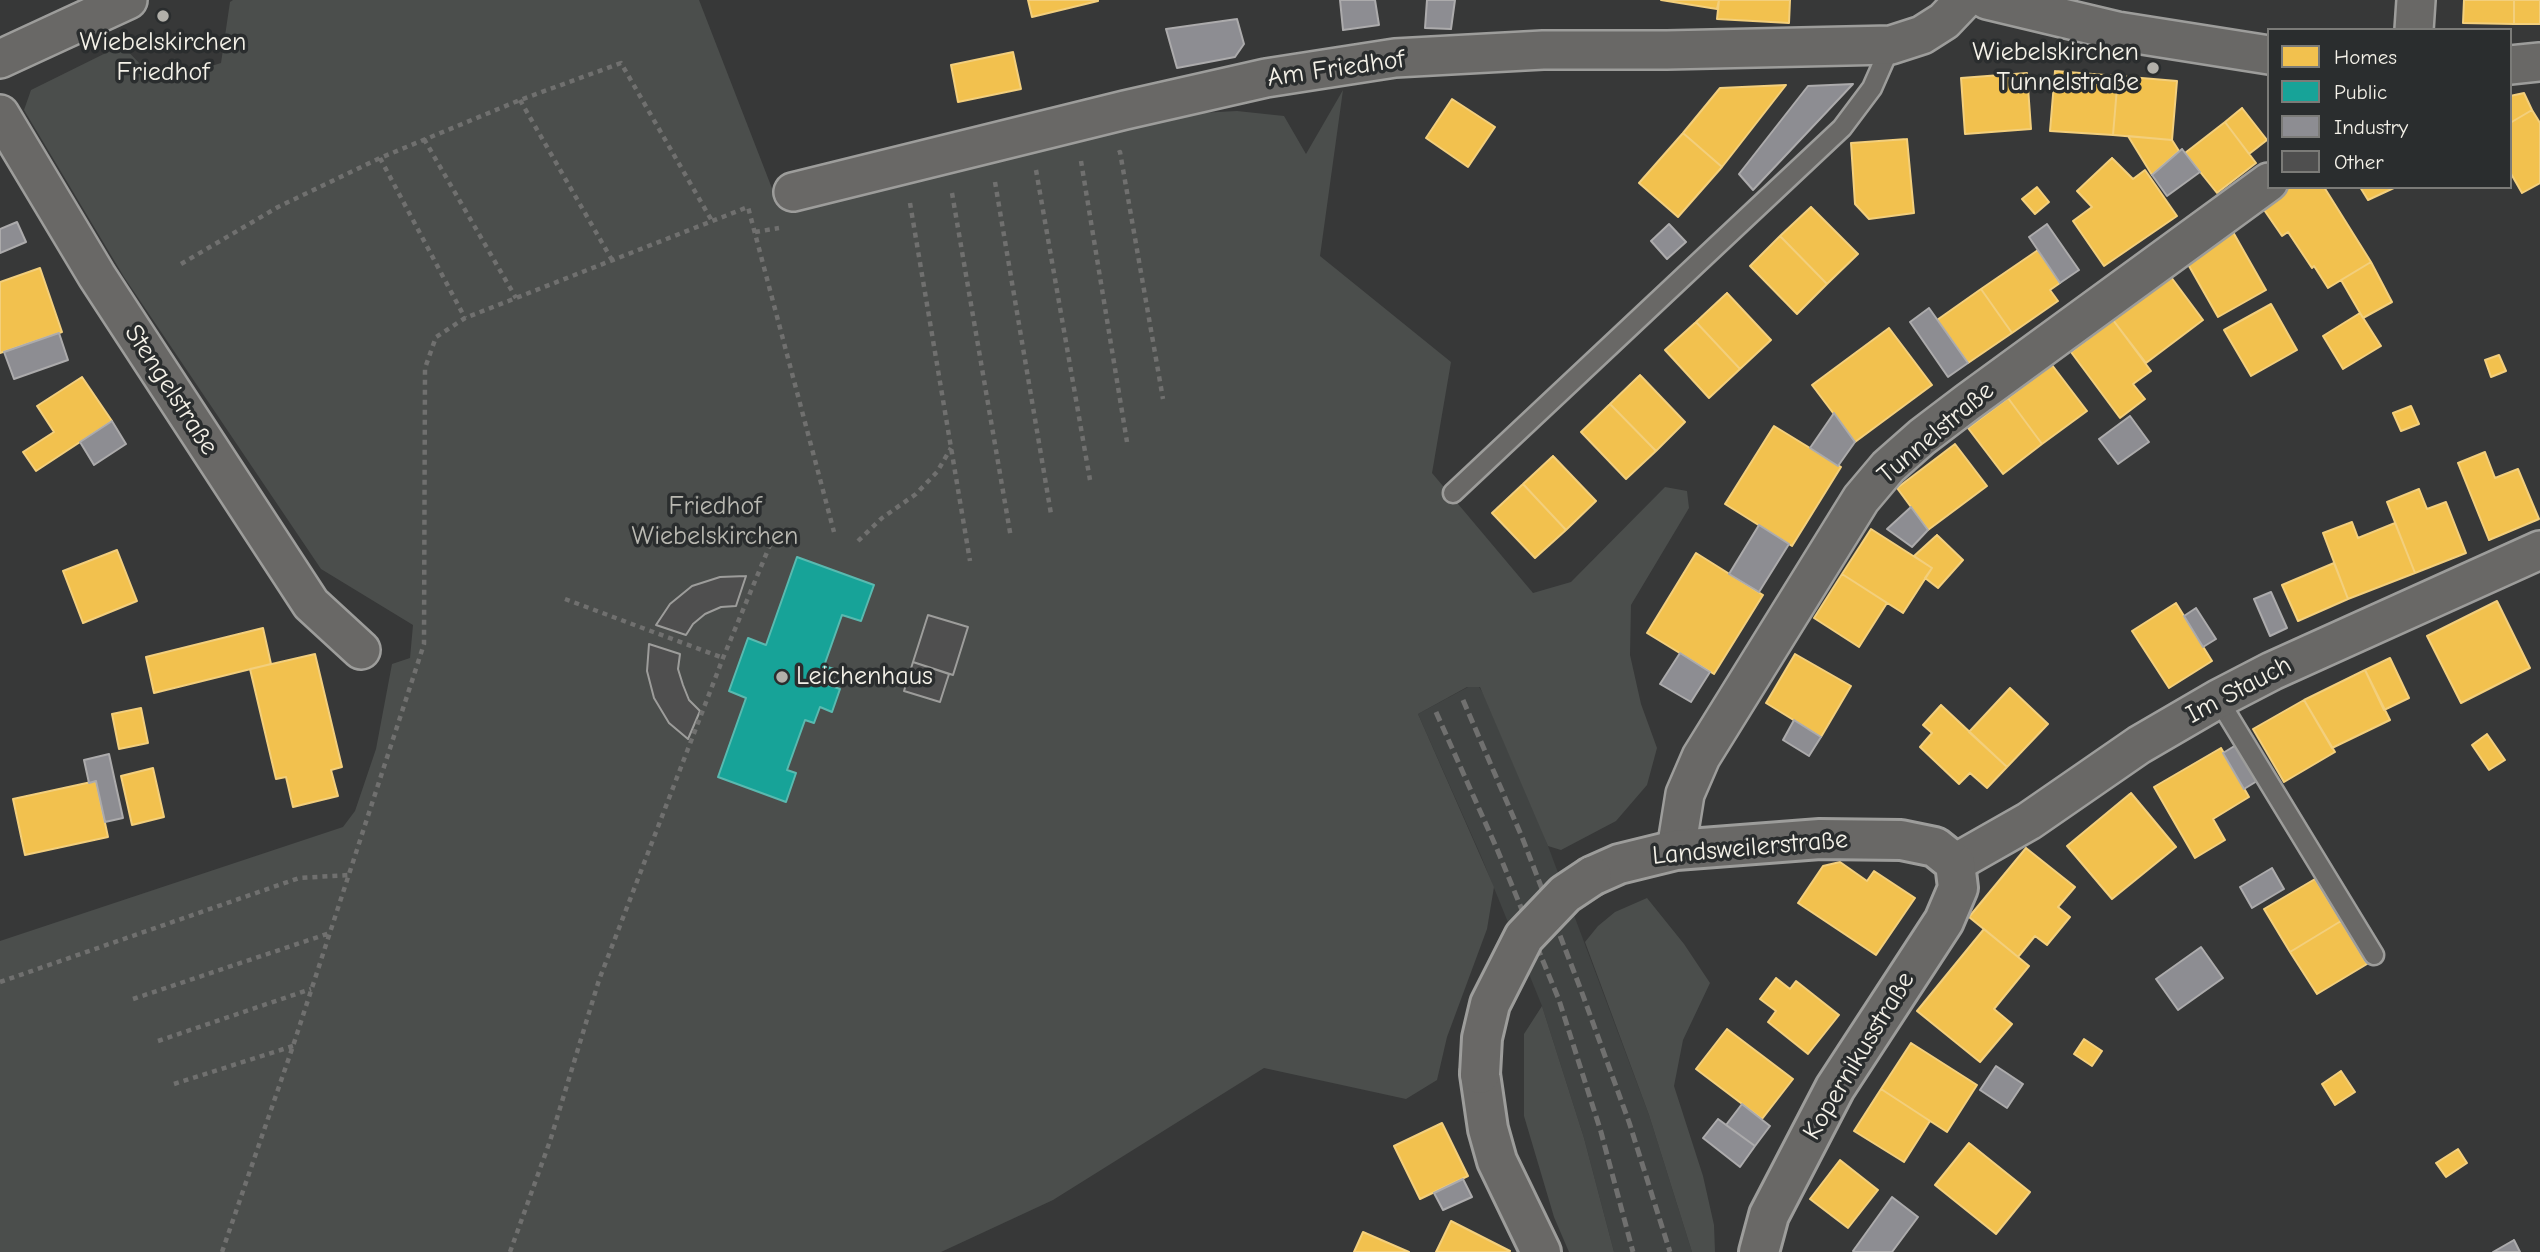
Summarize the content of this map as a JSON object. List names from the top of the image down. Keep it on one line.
{"streets":{"street":["Am Friedhof","Stengelstraße","Tunnelstraße","Im Stauch","Landsweilerstraße","Kopernikusstraße"]},"crossings":[["Tunnelstraße","Landsweilerstraße"],["Im Stauch","Landsweilerstraße"],["Im Stauch","Kopernikusstraße"],["Landsweilerstraße","Kopernikusstraße"]],"parks":["Friedhof Wiebelskirchen"],"places":["Wiebelskirchen Friedhof","Wiebelskirchen Tunnelstraße","Leichenhaus"],"legend":["Homes","Public","Industry","Other"]}
